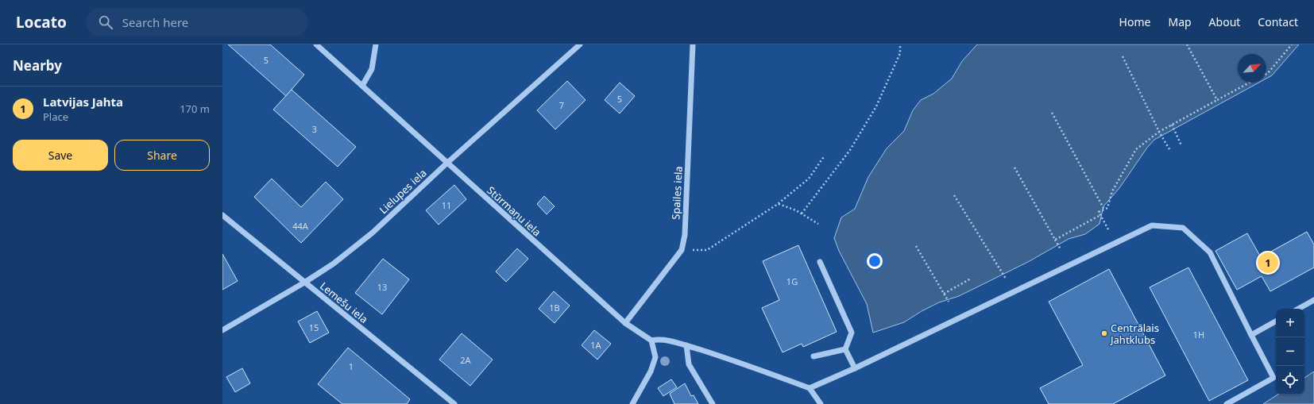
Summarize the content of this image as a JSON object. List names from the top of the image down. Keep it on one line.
{"streets":{"street":["Lielupes iela","Spailes iela","Stūrmaņu iela","Lemešu iela"]},"crossings":[["Lielupes iela","Stūrmaņu iela"],["Lielupes iela","Lemešu iela"],["Spailes iela","Stūrmaņu iela"]],"places":["Centrālais Jahtklubs"],"house_numbers":["5","5","7","3","11","44A","1G","13","1B","15","1H","1A","2A","1"],"north":"top right","page":{"header":"Locato","search":"Search here","nav":["Home","Map","About","Contact"],"heading":"Nearby","list":[{"mark":"1","name":"Latvijas Jahta","note":"Place","value":"170 m"}],"buttons":["Save","Share"],"pins":"1","map_buttons":["+","−"]}}
